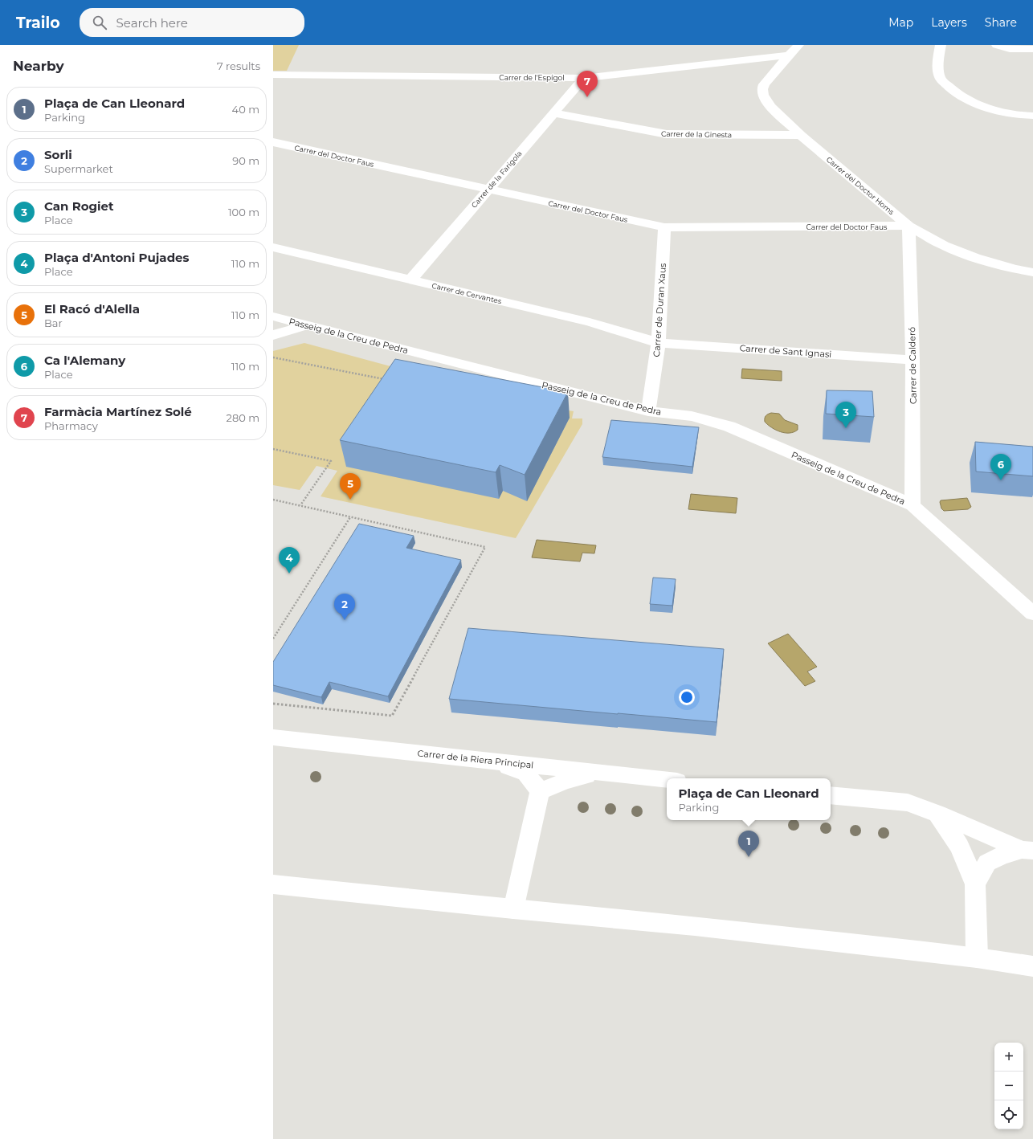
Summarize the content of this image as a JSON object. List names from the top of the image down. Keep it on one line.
{"streets":{"street":["Carrer de l'Espígol","Carrer de la Ginesta","Carrer del Doctor Faus","Carrer de la Farigola","Carrer del Doctor Homs","Carrer de Cervantes","Carrer de Duran Xaus","Passeig de la Creu de Pedra","Carrer de Sant Ignasi","Carrer de Calderó","Carrer de la Riera Principal"]},"crossings":[["Carrer de l'Espígol","Carrer de la Farigola"],["Carrer de l'Espígol","Carrer del Doctor Homs"],["Carrer de la Ginesta","Carrer de la Farigola"],["Carrer de la Ginesta","Carrer del Doctor Homs"],["Carrer del Doctor Faus","Carrer de la Farigola"],["Carrer del Doctor Faus","Carrer del Doctor Homs"],["Carrer del Doctor Faus","Carrer de Duran Xaus"],["Carrer del Doctor Faus","Carrer de Calderó"],["Carrer de la Farigola","Carrer de Cervantes"],["Carrer del Doctor Homs","Carrer de Calderó"],["Carrer de Cervantes","Carrer de Duran Xaus"],["Carrer de Cervantes","Carrer de Sant Ignasi"],["Carrer de Duran Xaus","Passeig de la Creu de Pedra"],["Carrer de Duran Xaus","Carrer de Sant Ignasi"],["Passeig de la Creu de Pedra","Carrer de Calderó"],["Carrer de Sant Ignasi","Carrer de Calderó"]],"page":{"header":"Trailo","search":"Search here","nav":["Map","Layers","Share"],"heading":["Nearby","7 results"],"pins":["7","3","6","5","4","2","1"],"list":[{"mark":"1","name":"Plaça de Can Lleonard","note":"Parking","value":"40 m"},{"mark":"2","name":"Sorli","note":"Supermarket","value":"90 m"},{"mark":"3","name":"Can Rogiet","note":"Place","value":"100 m"},{"mark":"4","name":"Plaça d'Antoni Pujades","note":"Place","value":"110 m"},{"mark":"5","name":"El Racó d'Alella","note":"Bar","value":"110 m"},{"mark":"6","name":"Ca l'Alemany","note":"Place","value":"110 m"},{"mark":"7","name":"Farmàcia Martínez Solé","note":"Pharmacy","value":"280 m"}],"popup":["Plaça de Can Lleonard","Parking"],"map_buttons":["+","−"]}}
